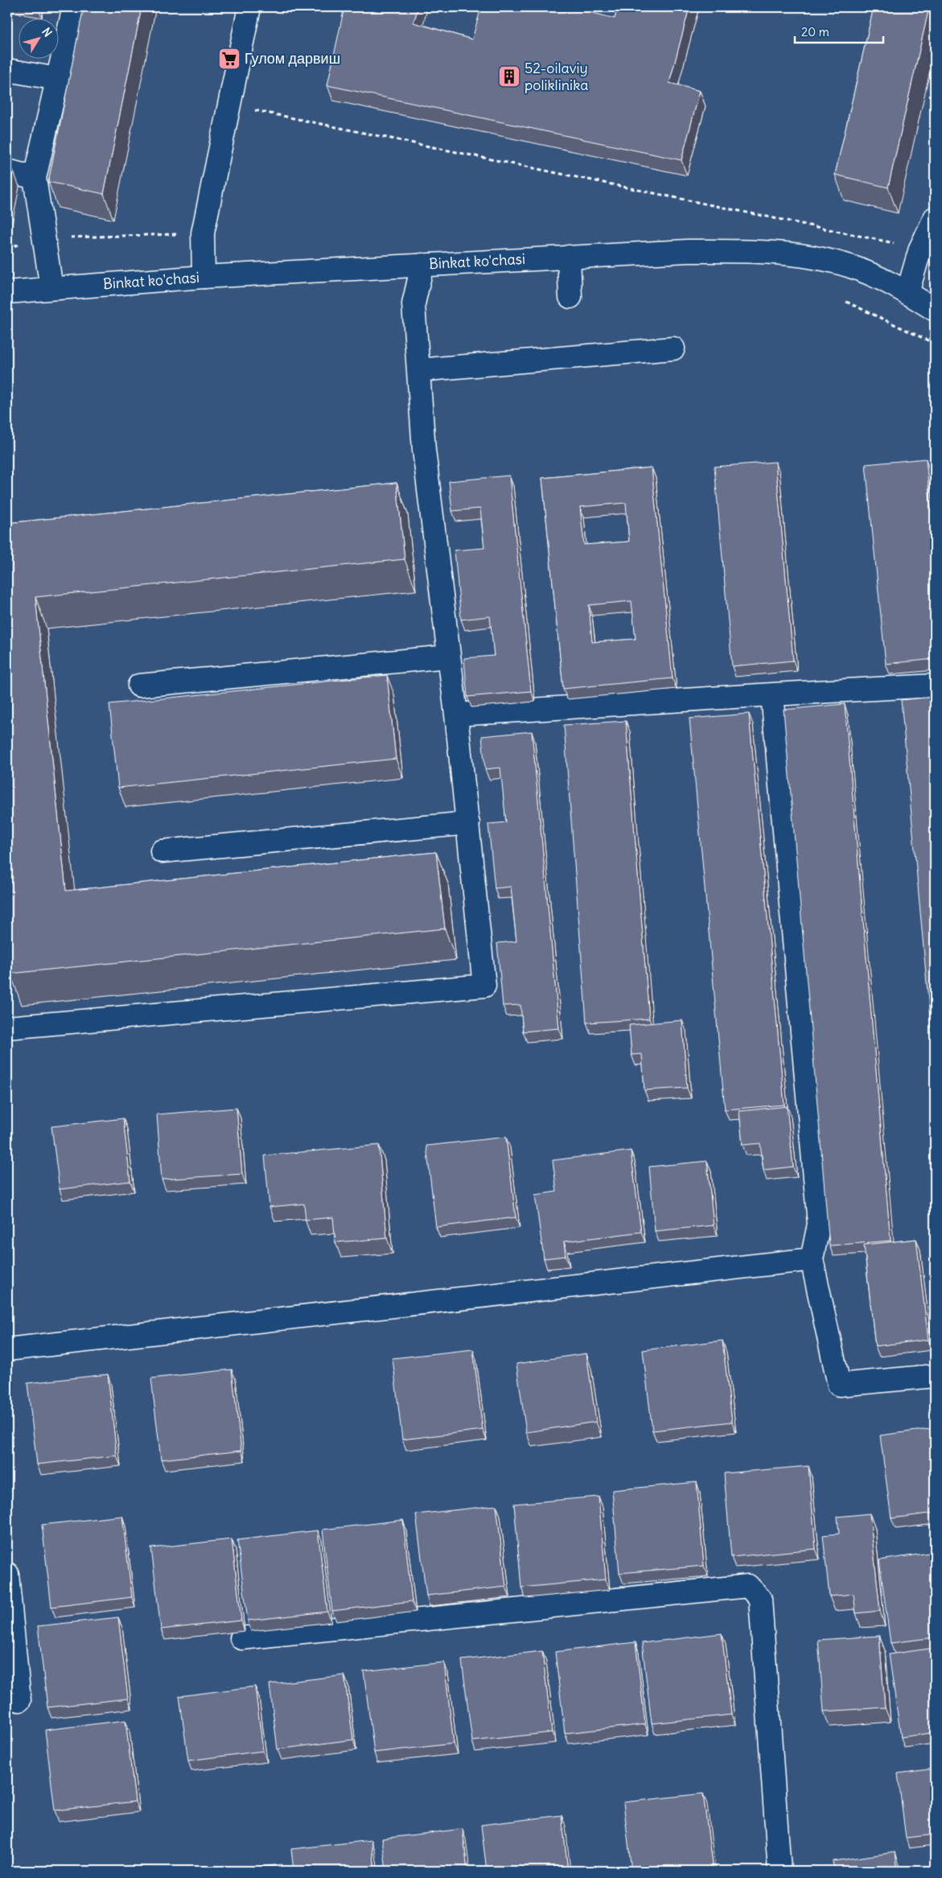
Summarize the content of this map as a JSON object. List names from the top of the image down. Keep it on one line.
{"streets":{"main road":["Binkat ko'chasi"]},"places":{"supermarket":["Гулом дарвиш"],"building":["52-oilaviy poliklinika"]},"scale_bar":"20 m","north":"top right"}
